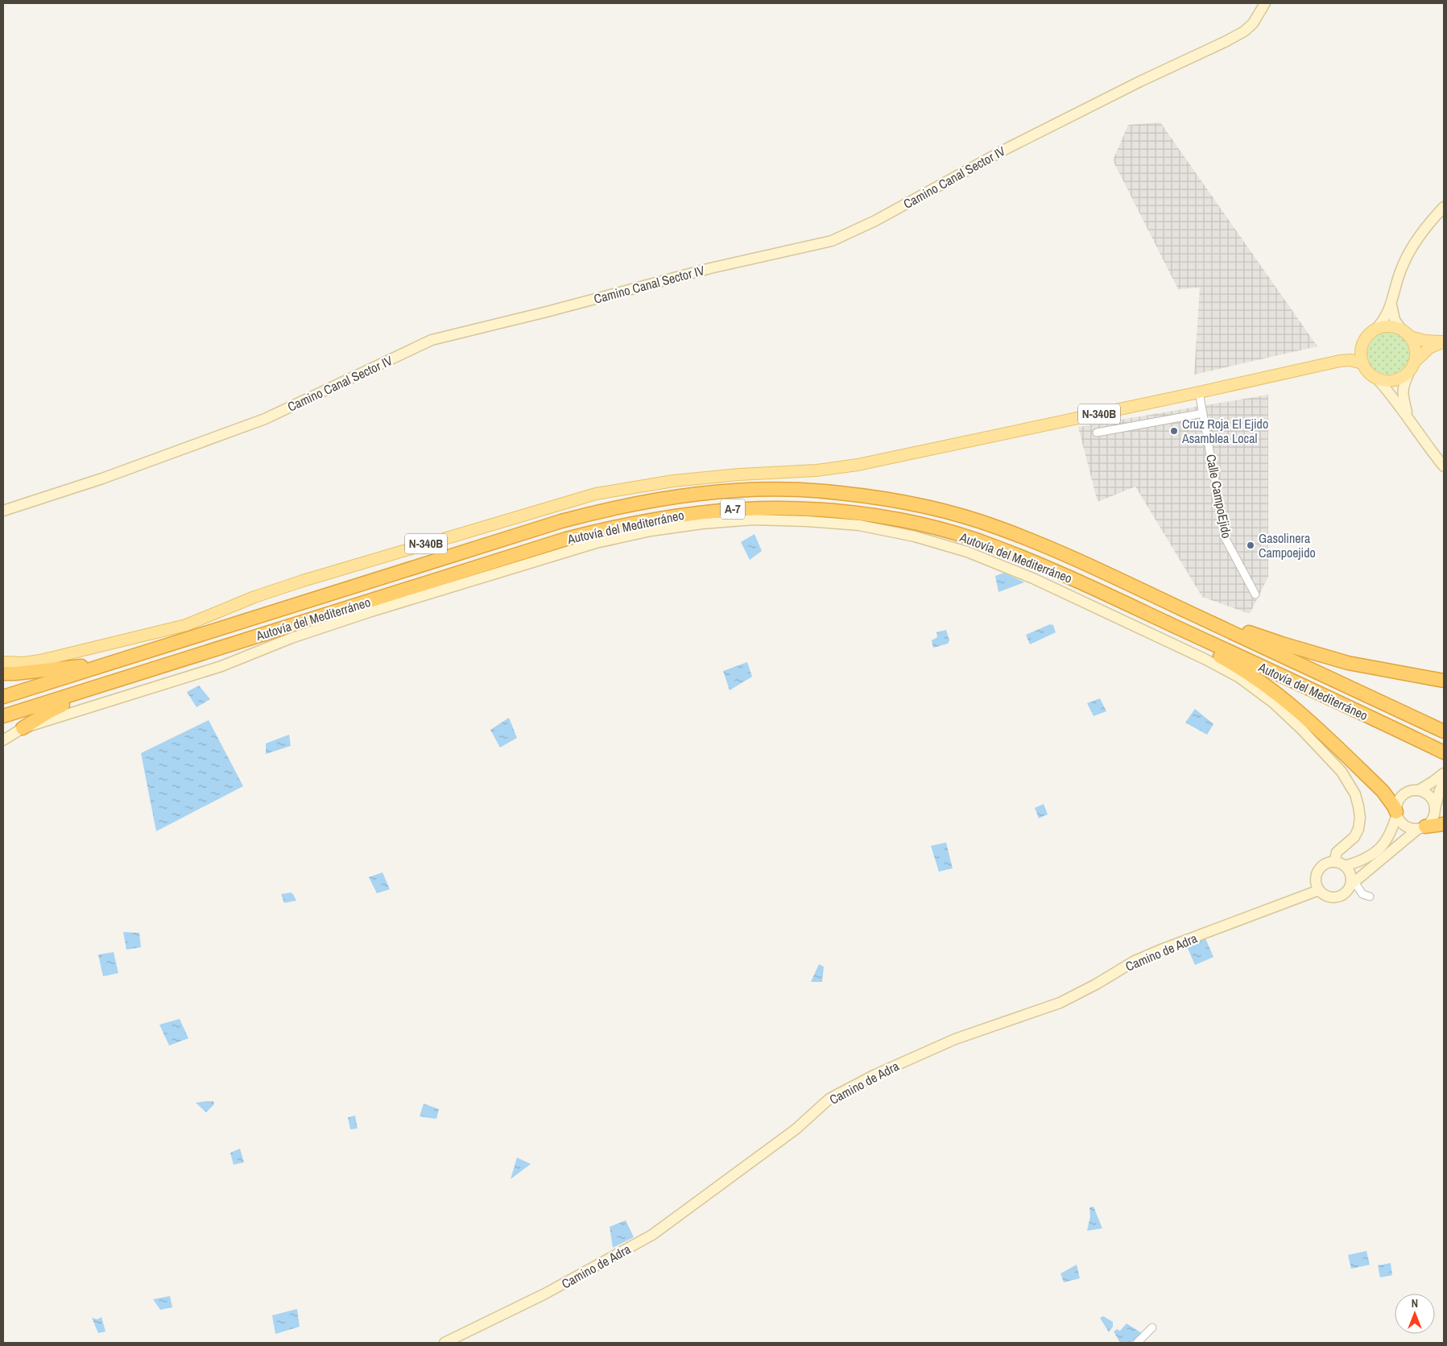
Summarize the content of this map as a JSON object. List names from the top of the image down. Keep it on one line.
{"streets":{"highway":["A-7","Autovía del Mediterráneo"],"main road":["N-340B"],"street":["Camino Canal Sector IV","Calle CampoEjido","Camino de Adra"]},"crossings":[["N-340B","Calle CampoEjido"]],"places":["Cruz Roja El Ejido Asamblea Local","Gasolinera Campoejido"],"north":"top"}
